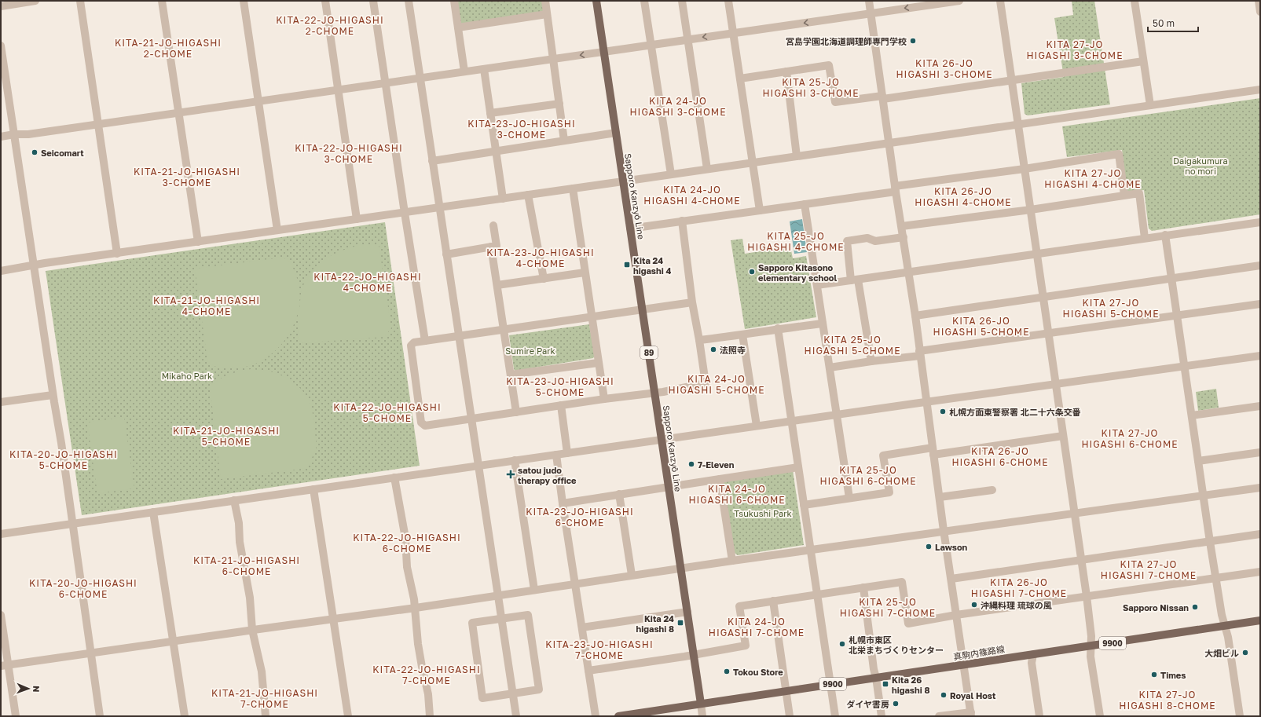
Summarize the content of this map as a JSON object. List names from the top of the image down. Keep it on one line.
{"streets":{"main road":["Sapporo Kanzyō Line","89","9900","真駒内篠路線"]},"crossings":[["Sapporo Kanzyō Line","真駒内篠路線"]],"districts":["KITA-22-JO-HIGASHI 2-CHOME","KITA-21-JO-HIGASHI 2-CHOME","KITA 27-JO HIGASHI 3-CHOME","KITA 26-JO HIGASHI 3-CHOME","KITA 25-JO HIGASHI 3-CHOME","KITA 24-JO HIGASHI 3-CHOME","KITA-23-JO-HIGASHI 3-CHOME","KITA-22-JO-HIGASHI 3-CHOME","KITA-21-JO-HIGASHI 3-CHOME","KITA 27-JO HIGASHI 4-CHOME","KITA 24-JO HIGASHI 4-CHOME","KITA 26-JO HIGASHI 4-CHOME","KITA 25-JO HIGASHI 4-CHOME","KITA-23-JO-HIGASHI 4-CHOME","KITA-22-JO-HIGASHI 4-CHOME","KITA-21-JO-HIGASHI 4-CHOME","KITA 27-JO HIGASHI 5-CHOME","KITA 26-JO HIGASHI 5-CHOME","KITA 25-JO HIGASHI 5-CHOME","KITA 24-JO HIGASHI 5-CHOME","KITA-23-JO-HIGASHI 5-CHOME","KITA-22-JO-HIGASHI 5-CHOME","KITA-21-JO-HIGASHI 5-CHOME","KITA 27-JO HIGASHI 6-CHOME","KITA 26-JO HIGASHI 6-CHOME","KITA-20-JO-HIGASHI 5-CHOME","KITA 25-JO HIGASHI 6-CHOME","KITA 24-JO HIGASHI 6-CHOME","KITA-23-JO-HIGASHI 6-CHOME","KITA-22-JO-HIGASHI 6-CHOME","KITA-21-JO-HIGASHI 6-CHOME","KITA 27-JO HIGASHI 7-CHOME","KITA 26-JO HIGASHI 7-CHOME","KITA-20-JO-HIGASHI 6-CHOME","KITA 25-JO HIGASHI 7-CHOME","KITA 24-JO HIGASHI 7-CHOME","KITA-23-JO-HIGASHI 7-CHOME","KITA-22-JO-HIGASHI 7-CHOME","KITA-21-JO-HIGASHI 7-CHOME","KITA 27-JO HIGASHI 8-CHOME"],"parks":["Daigakumura no mori","Sumire Park","Mikaho Park","Tsukushi Park"],"places":{"other":["宮島学園北海道調理師専門学校","Seicomart","Sapporo Kitasono elementary school","法照寺","札幌方面東警察署 北二十六条交番","7-Eleven","Lawson","沖縄料理 琉球の風","Sapporo Nissan","札幌市東区 北栄まちづくりセンター","大畑ビル","Tokou Store","Times","Royal Host","ダイヤ書房"],"transit":["Kita 24 higashi 4","Kita 24 higashi 8","Kita 26 higashi 8"],"health":["satou judo therapy office"]},"scale_bar":"50 m","north":"right"}
